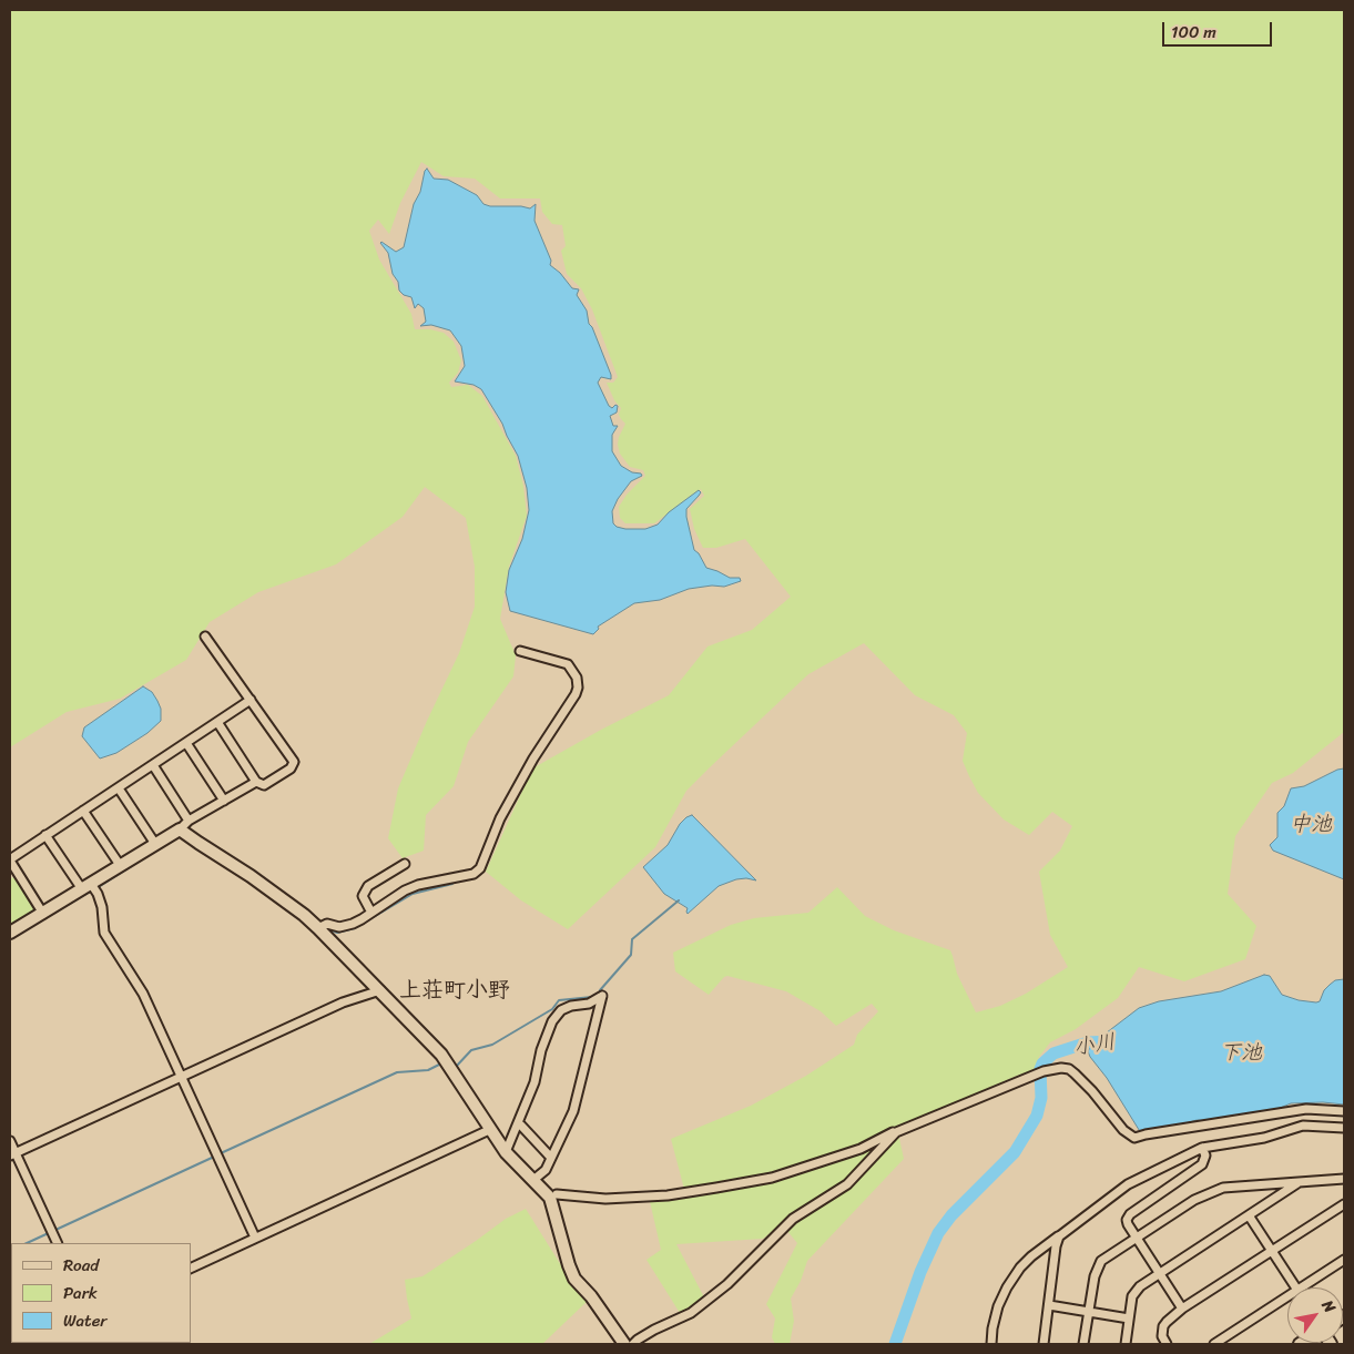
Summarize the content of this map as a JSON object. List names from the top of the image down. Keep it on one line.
{"districts":["上荘町小野"],"water":["中池","小川","下池"],"legend":["Road","Park","Water"],"scale_bar":"100 m","north":"top right"}
